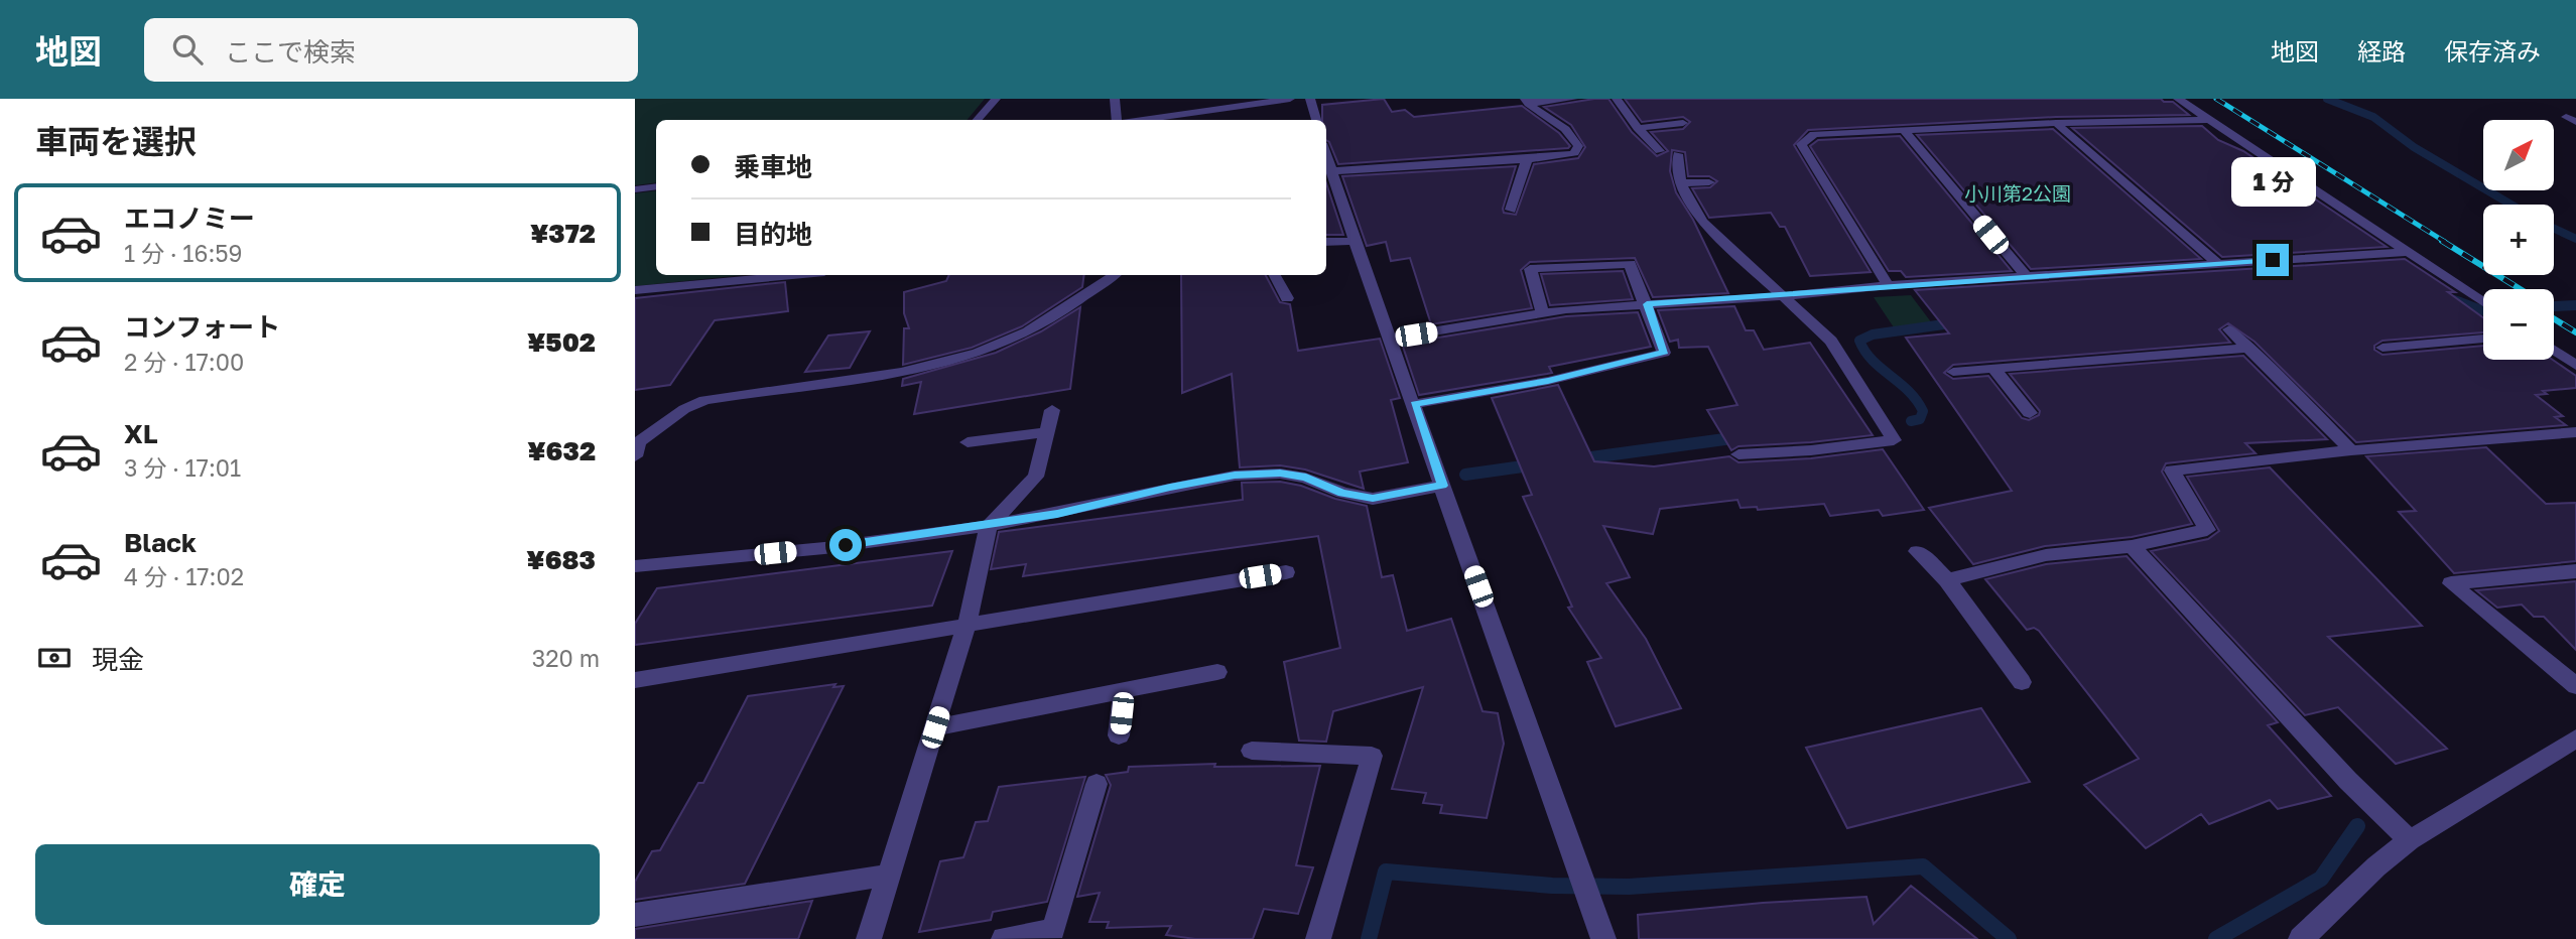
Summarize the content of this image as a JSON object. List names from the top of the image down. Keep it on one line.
{"parks":["小川第2公園"],"north":"top right","page":{"header":"地図","search":"ここで検索","nav":["地図","経路","保存済み"],"heading":"車両を選択","map_buttons":["+","−"],"banner":["乗車地","目的地"],"bubble":"1 分","list":[{"name":"エコノミー","note":"1 分 · 16:59","value":"¥372"},{"name":"コンフォート","note":"2 分 · 17:00","value":"¥502"},{"name":"XL","note":"3 分 · 17:01","value":"¥632"},{"name":"Black","note":"4 分 · 17:02","value":"¥683"}],"pay":["現金","320 m"],"buttons":"確定"}}
